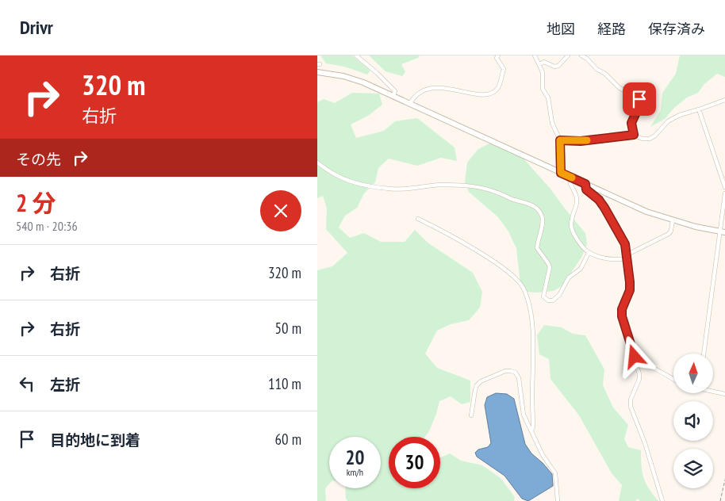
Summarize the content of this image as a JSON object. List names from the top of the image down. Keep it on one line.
{"north":"top","page":{"header":"Drivr","nav":["地図","経路","保存済み"],"turn":["320 m","右折"],"then":"その先","heading":["2 分","540 m · 20:36"],"list":[{"name":"右折","value":"320 m"},{"name":"右折","value":"50 m"},{"name":"左折","value":"110 m"},{"name":"目的地に到着","value":"60 m"}],"speed":"20 km/h","limit":"30"}}
